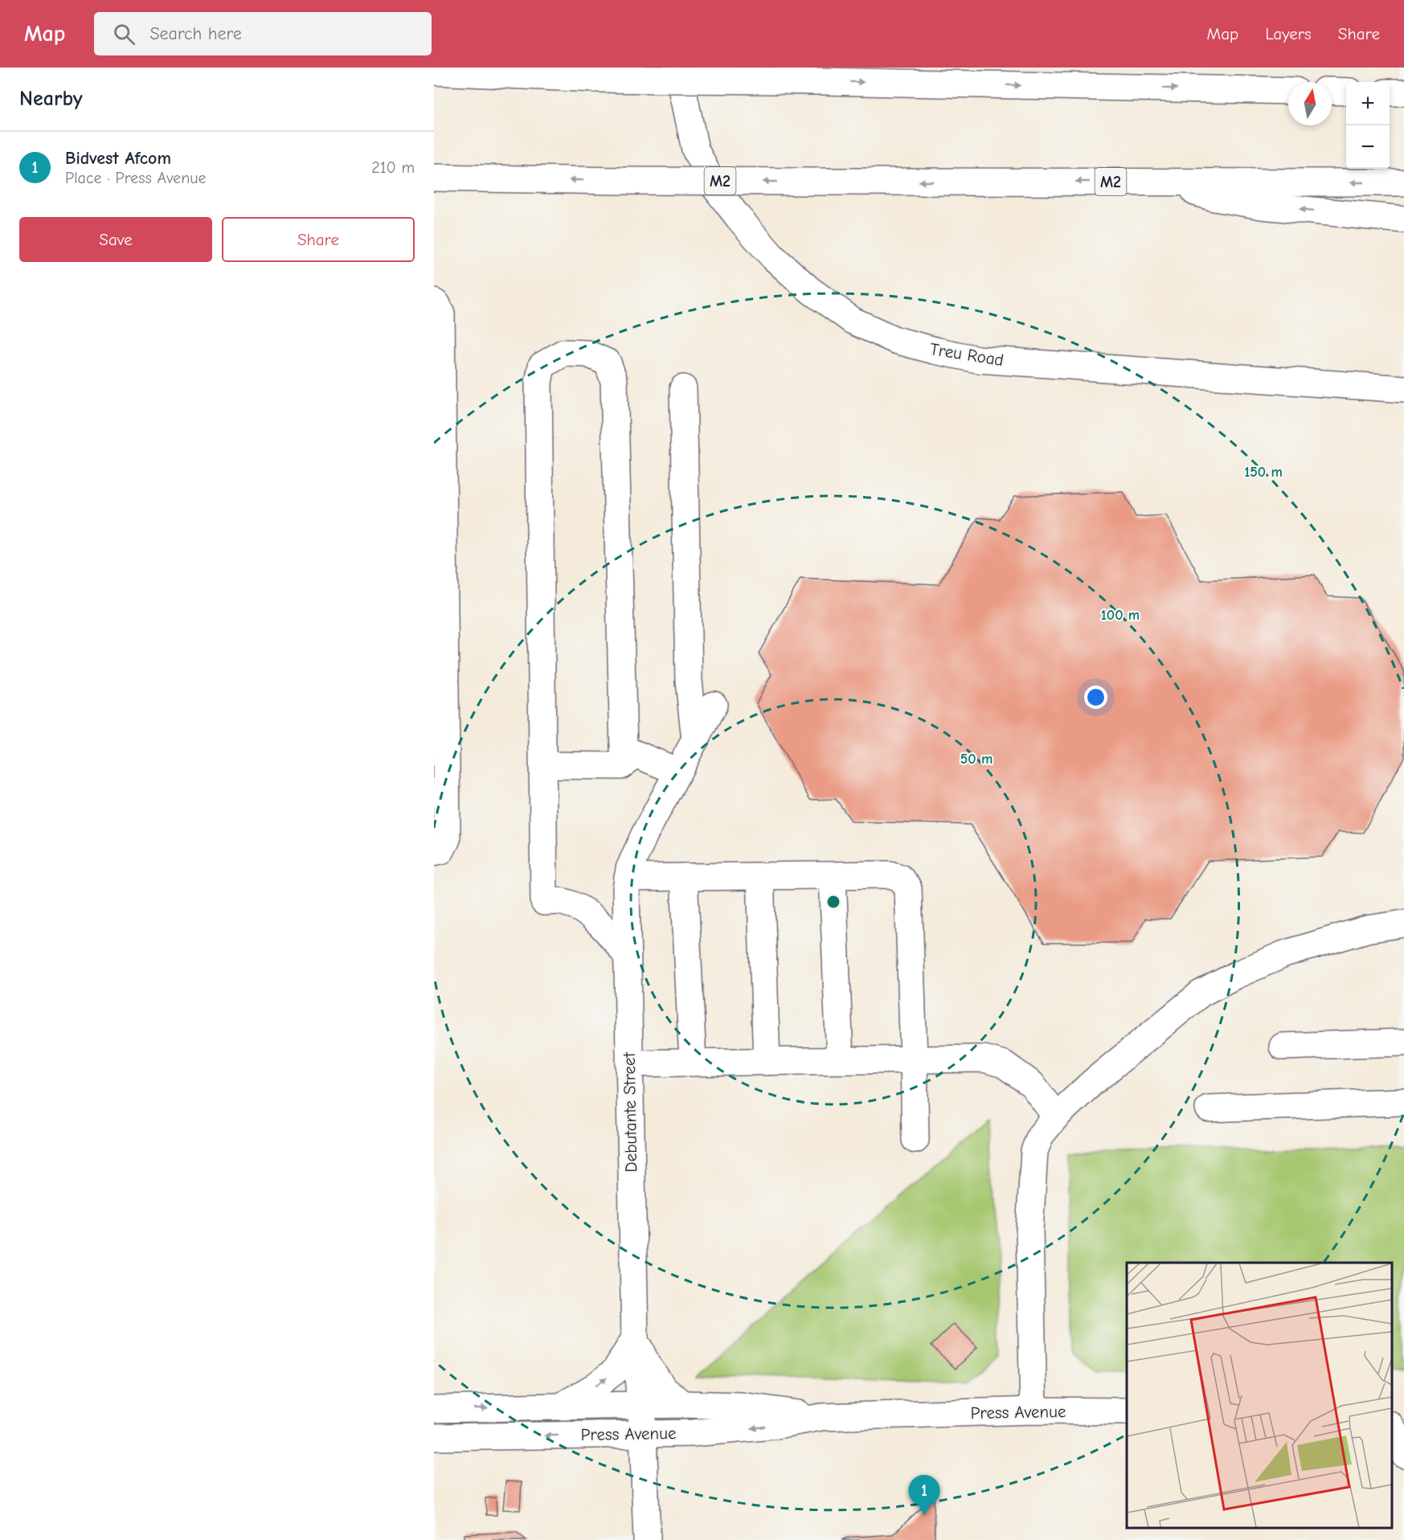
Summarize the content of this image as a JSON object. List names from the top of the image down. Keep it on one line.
{"streets":{"main road":["M2","Treu Road","Debutante Street","Press Avenue"]},"crossings":[["Debutante Street","Press Avenue"]],"north":"top","page":{"header":"Map","search":"Search here","nav":["Map","Layers","Share"],"heading":"Nearby","map_buttons":["+","−"],"list":[{"mark":"1","name":"Bidvest Afcom","note":"Place · Press Avenue","value":"210 m"}],"buttons":["Save","Share"],"pins":"1"},"rings":["150 m","100 m","50 m"]}
